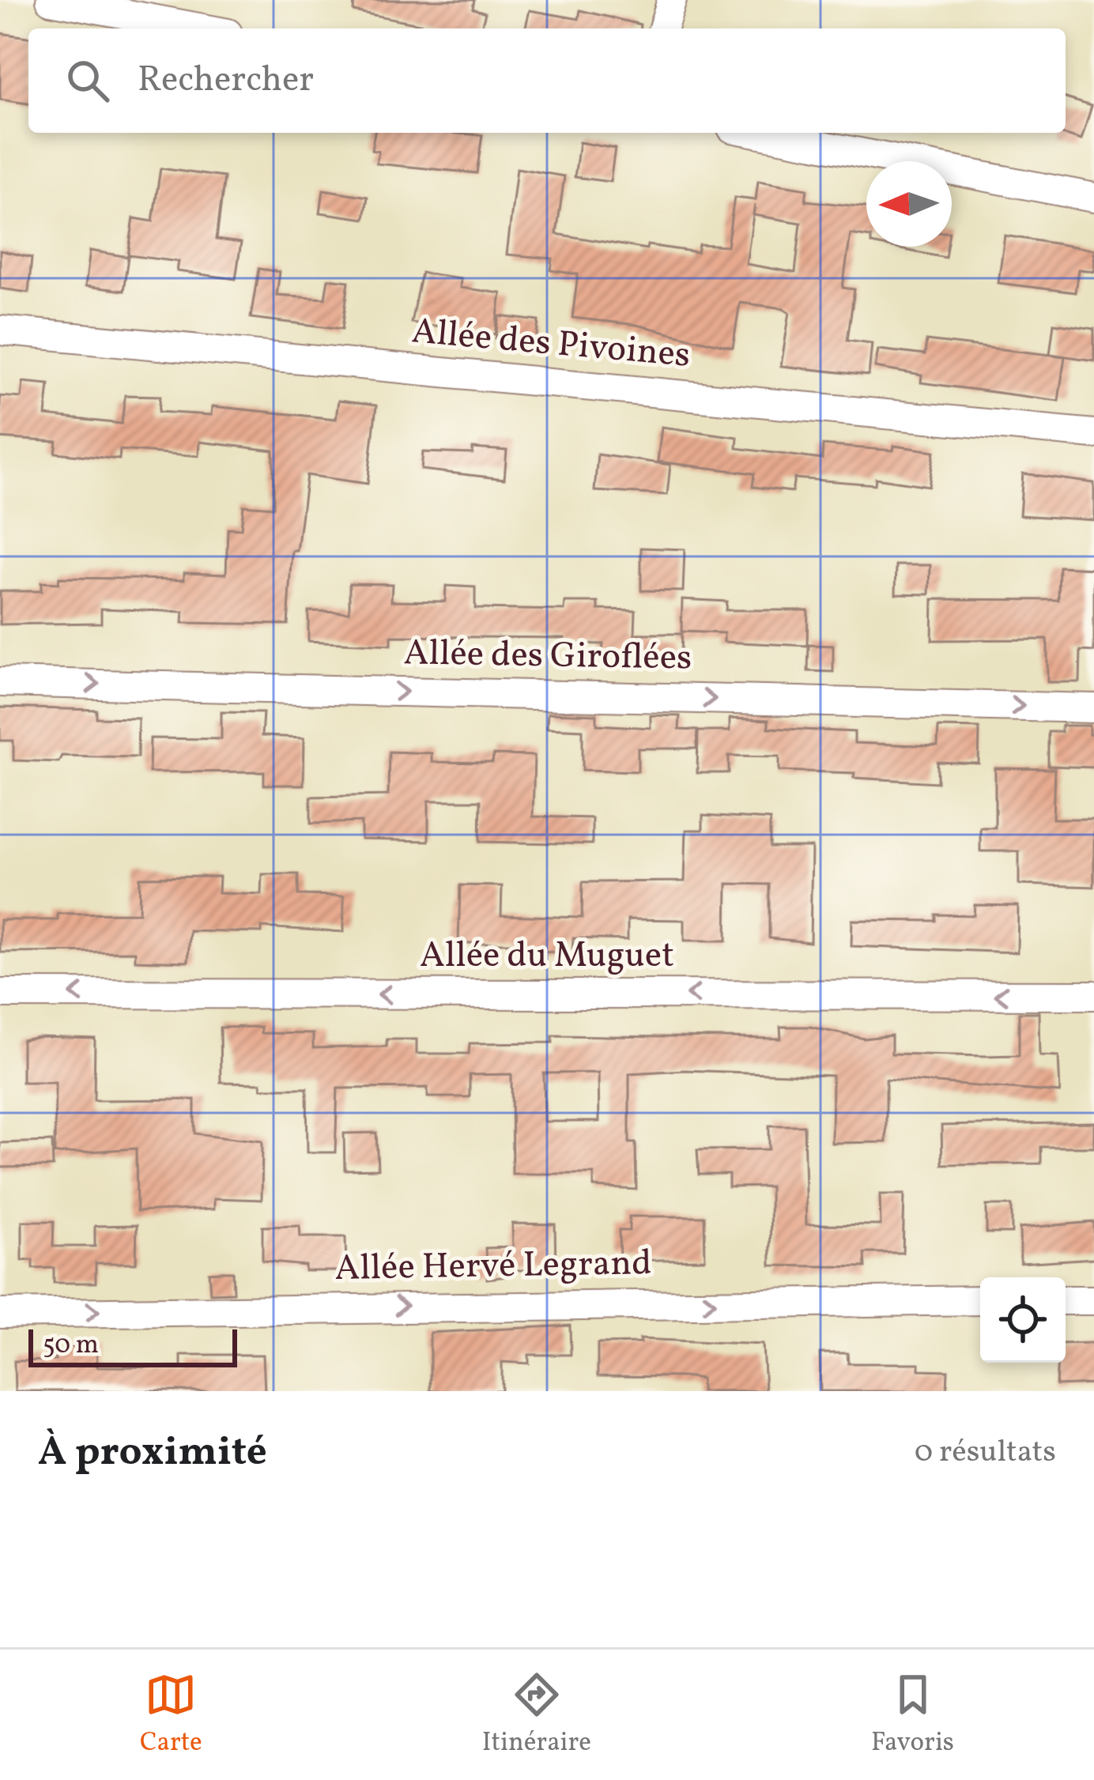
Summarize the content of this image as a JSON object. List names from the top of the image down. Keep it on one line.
{"streets":{"street":["Allée des Pivoines","Allée des Giroflées","Allée du Muguet","Allée Hervé Legrand"]},"one_way":["Allée des Giroflées","Allée du Muguet","Allée Hervé Legrand"],"scale_bar":"50 m","north":"left","page":{"search":"Rechercher","scale":"50 m","heading":["À proximité","0 résultats"],"nav":["Carte","Itinéraire","Favoris"]}}
